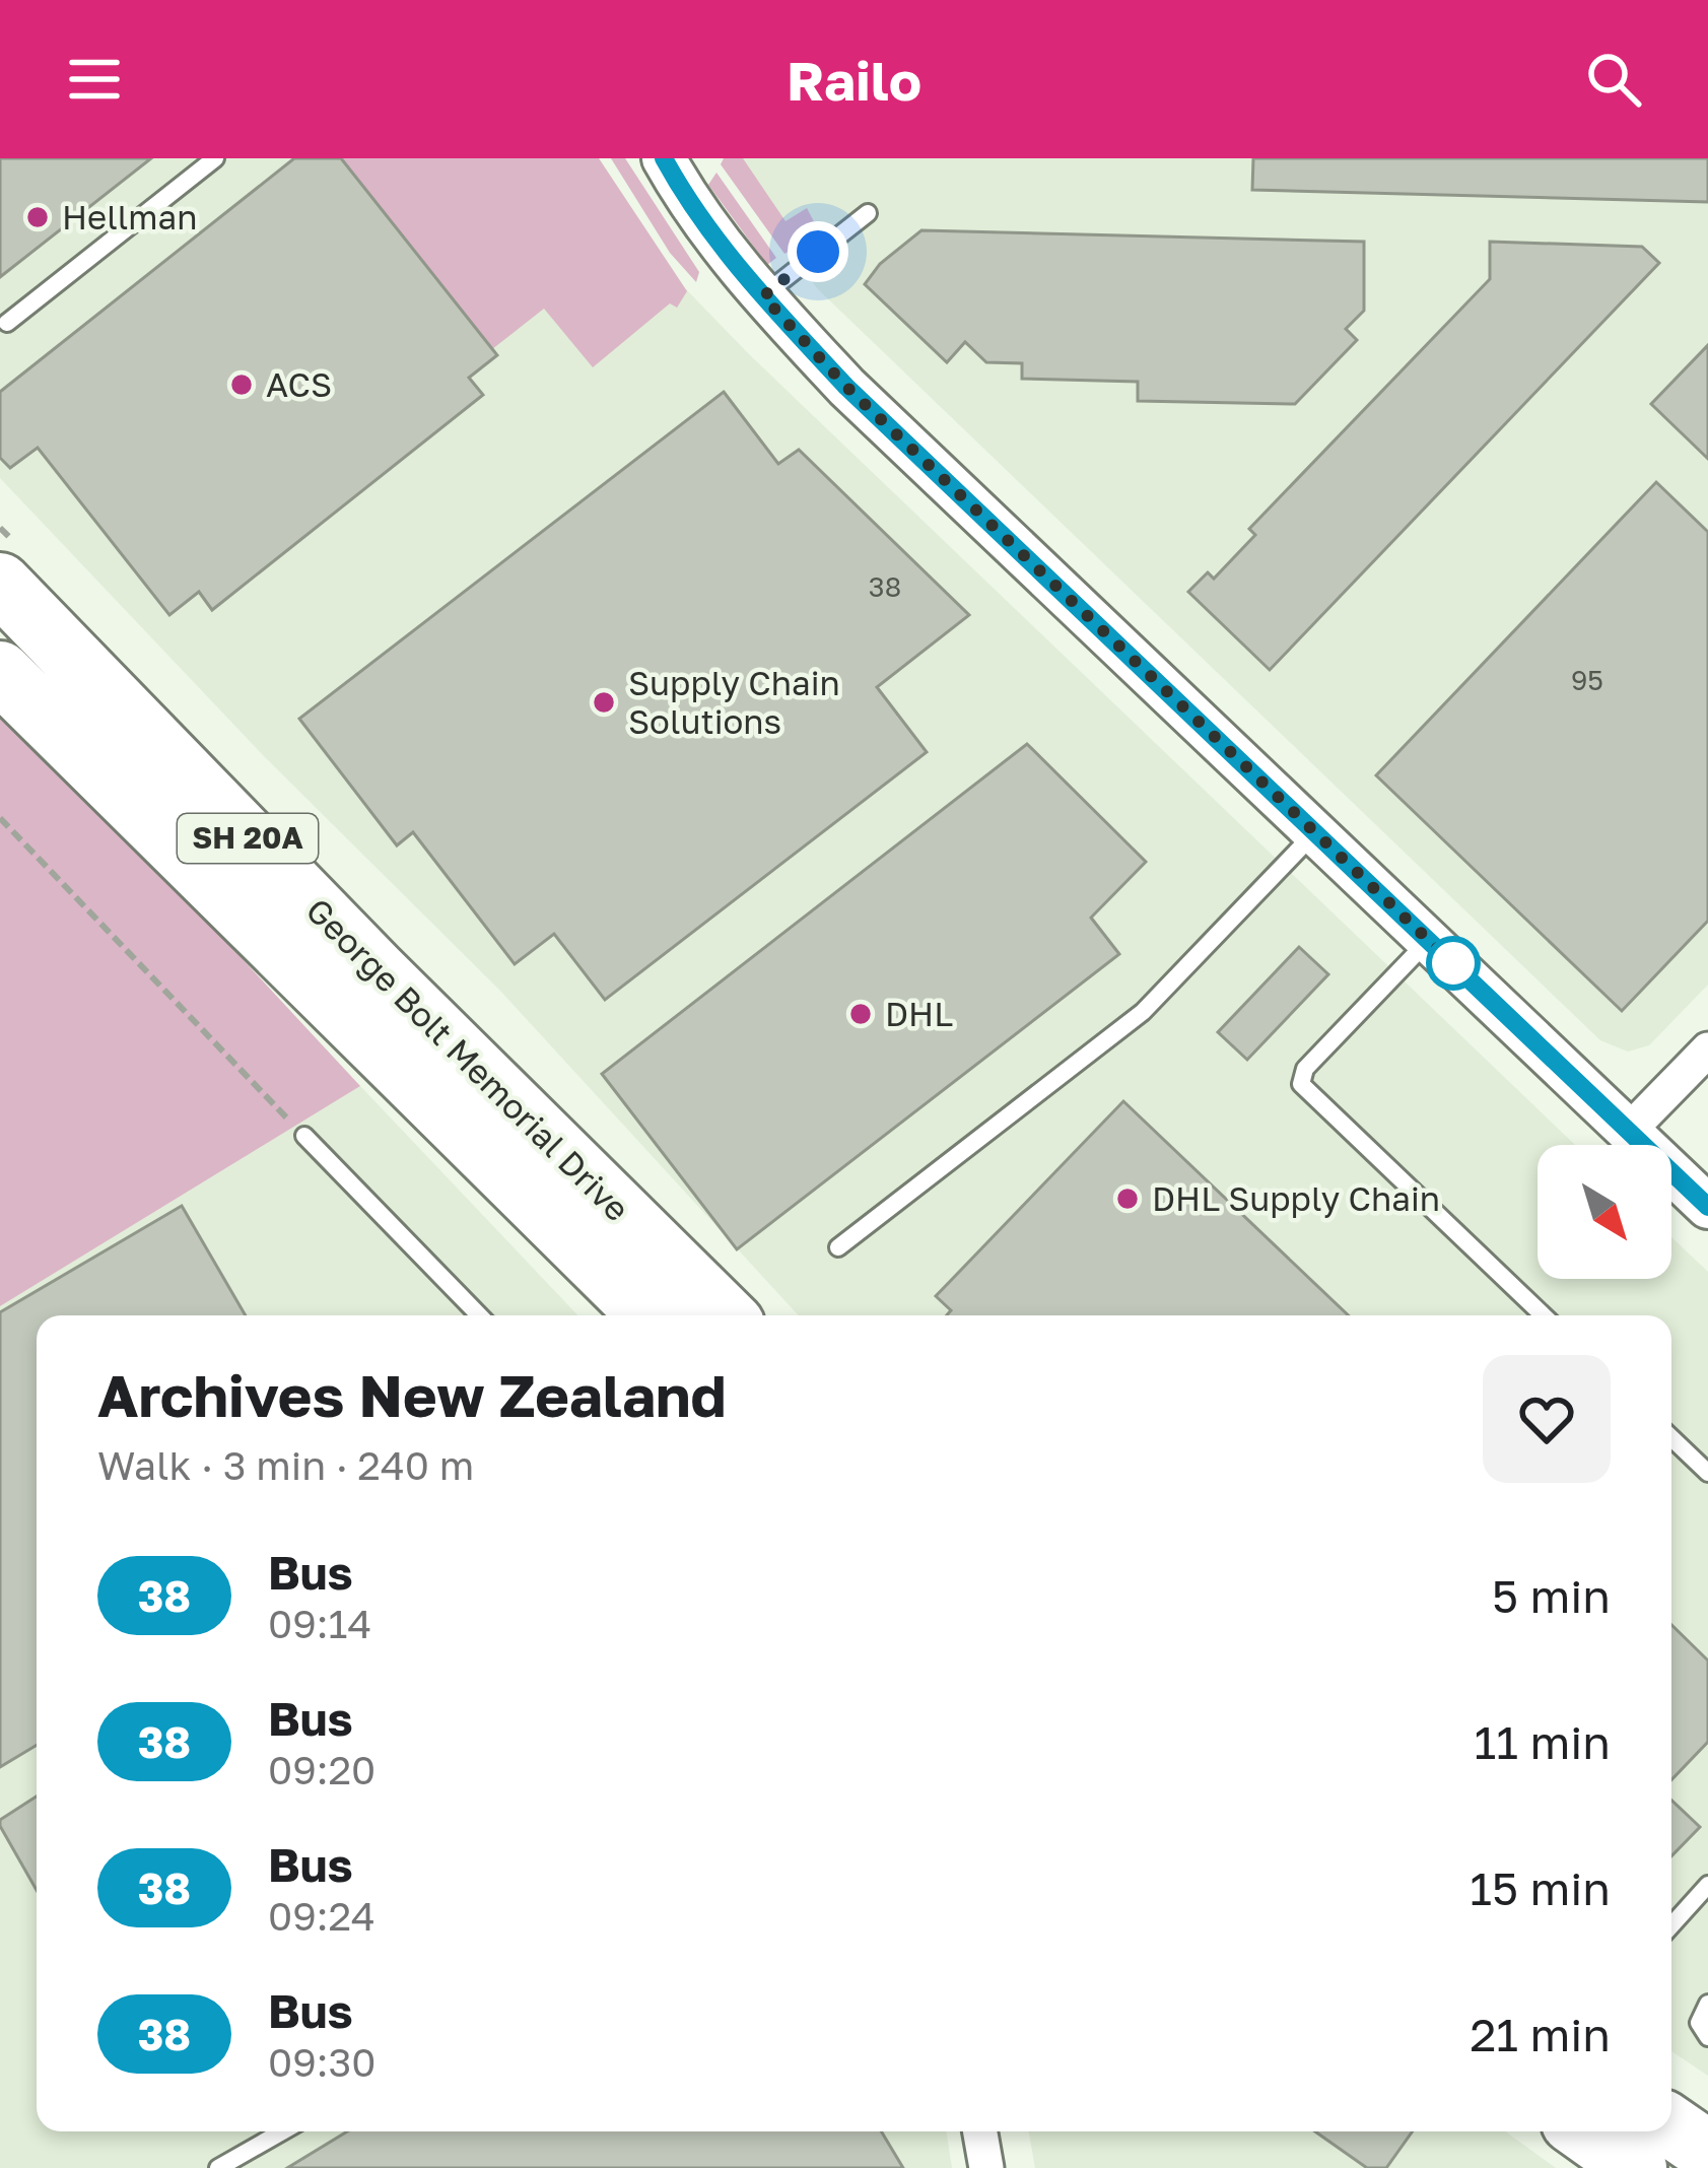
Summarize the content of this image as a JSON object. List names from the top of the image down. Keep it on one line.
{"streets":{"highway":["SH 20A","George Bolt Memorial Drive"]},"places":["Hellman","ACS","Supply Chain Solutions","DHL","DHL Supply Chain"],"lines":["bus line 38"],"house_numbers":["38","95"],"north":"bottom right","page":{"header":"Railo","heading":["Archives New Zealand","Walk · 3 min · 240 m"],"list":[{"mark":"38","name":"Bus","note":"09:14","value":"5 min"},{"mark":"38","name":"Bus","note":"09:20","value":"11 min"},{"mark":"38","name":"Bus","note":"09:24","value":"15 min"},{"mark":"38","name":"Bus","note":"09:30","value":"21 min"}]}}
